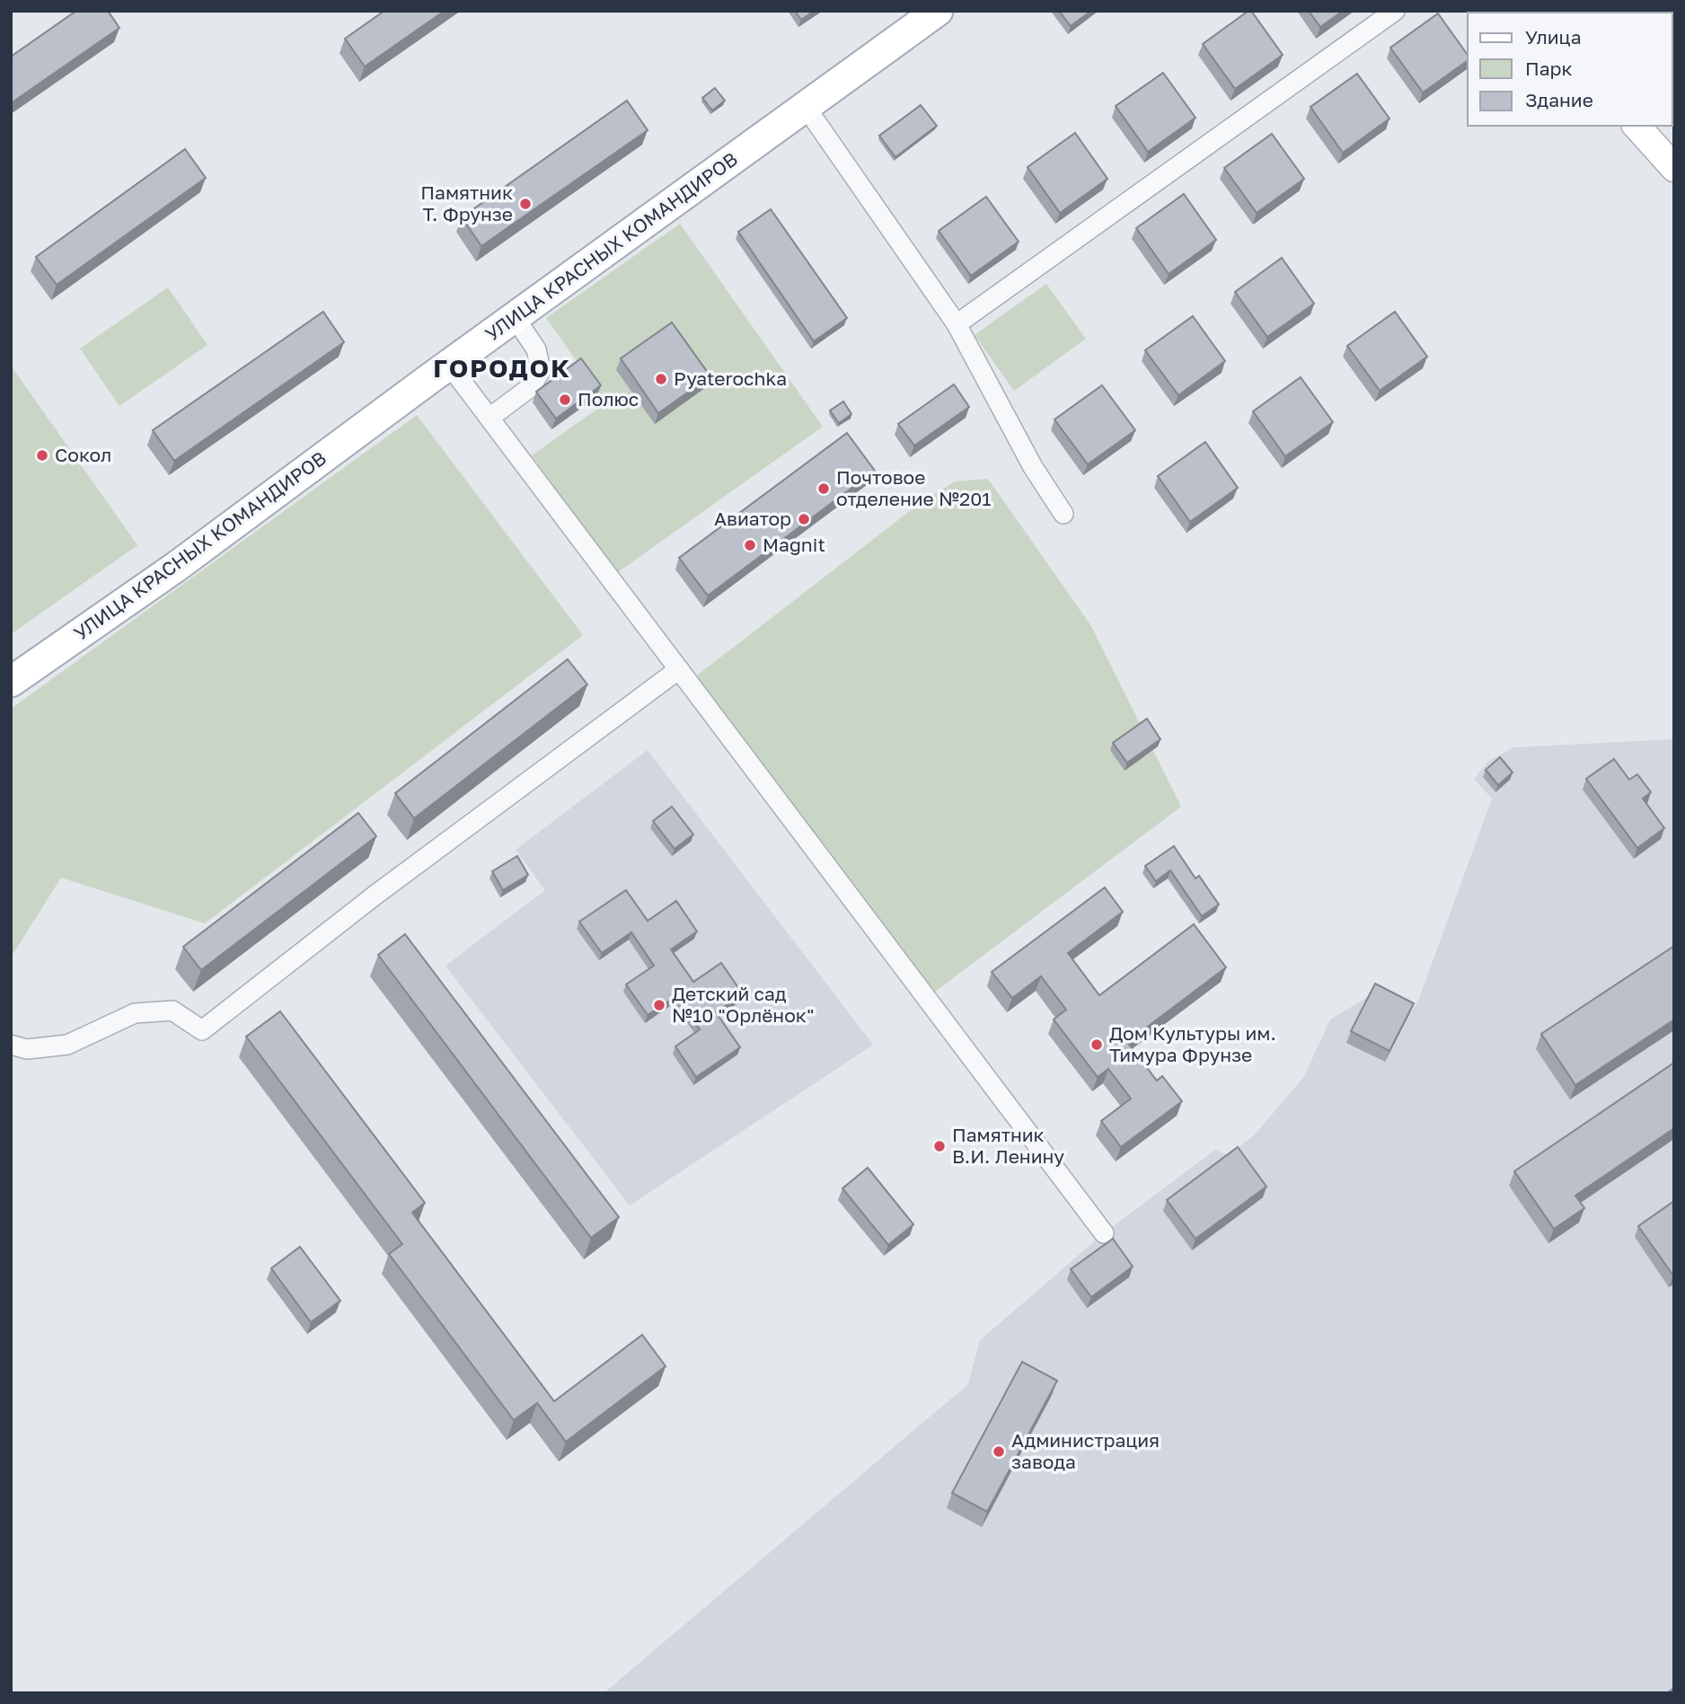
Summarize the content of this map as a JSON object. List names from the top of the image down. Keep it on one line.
{"streets":{"main road":["УЛИЦА КРАСНЫХ КОМАНДИРОВ"]},"districts":["ГОРОДОК"],"places":["Памятник Т. Фрунзе","Pyaterochka","Полюс","Сокол","Почтовое отделение №201","Авиатор","Magnit","Детский сад №10 \"Орлёнок\"","Дом Культуры им. Тимура Фрунзе","Памятник В.И. Ленину","Администрация завода"],"legend":["Улица","Парк","Здание"]}
